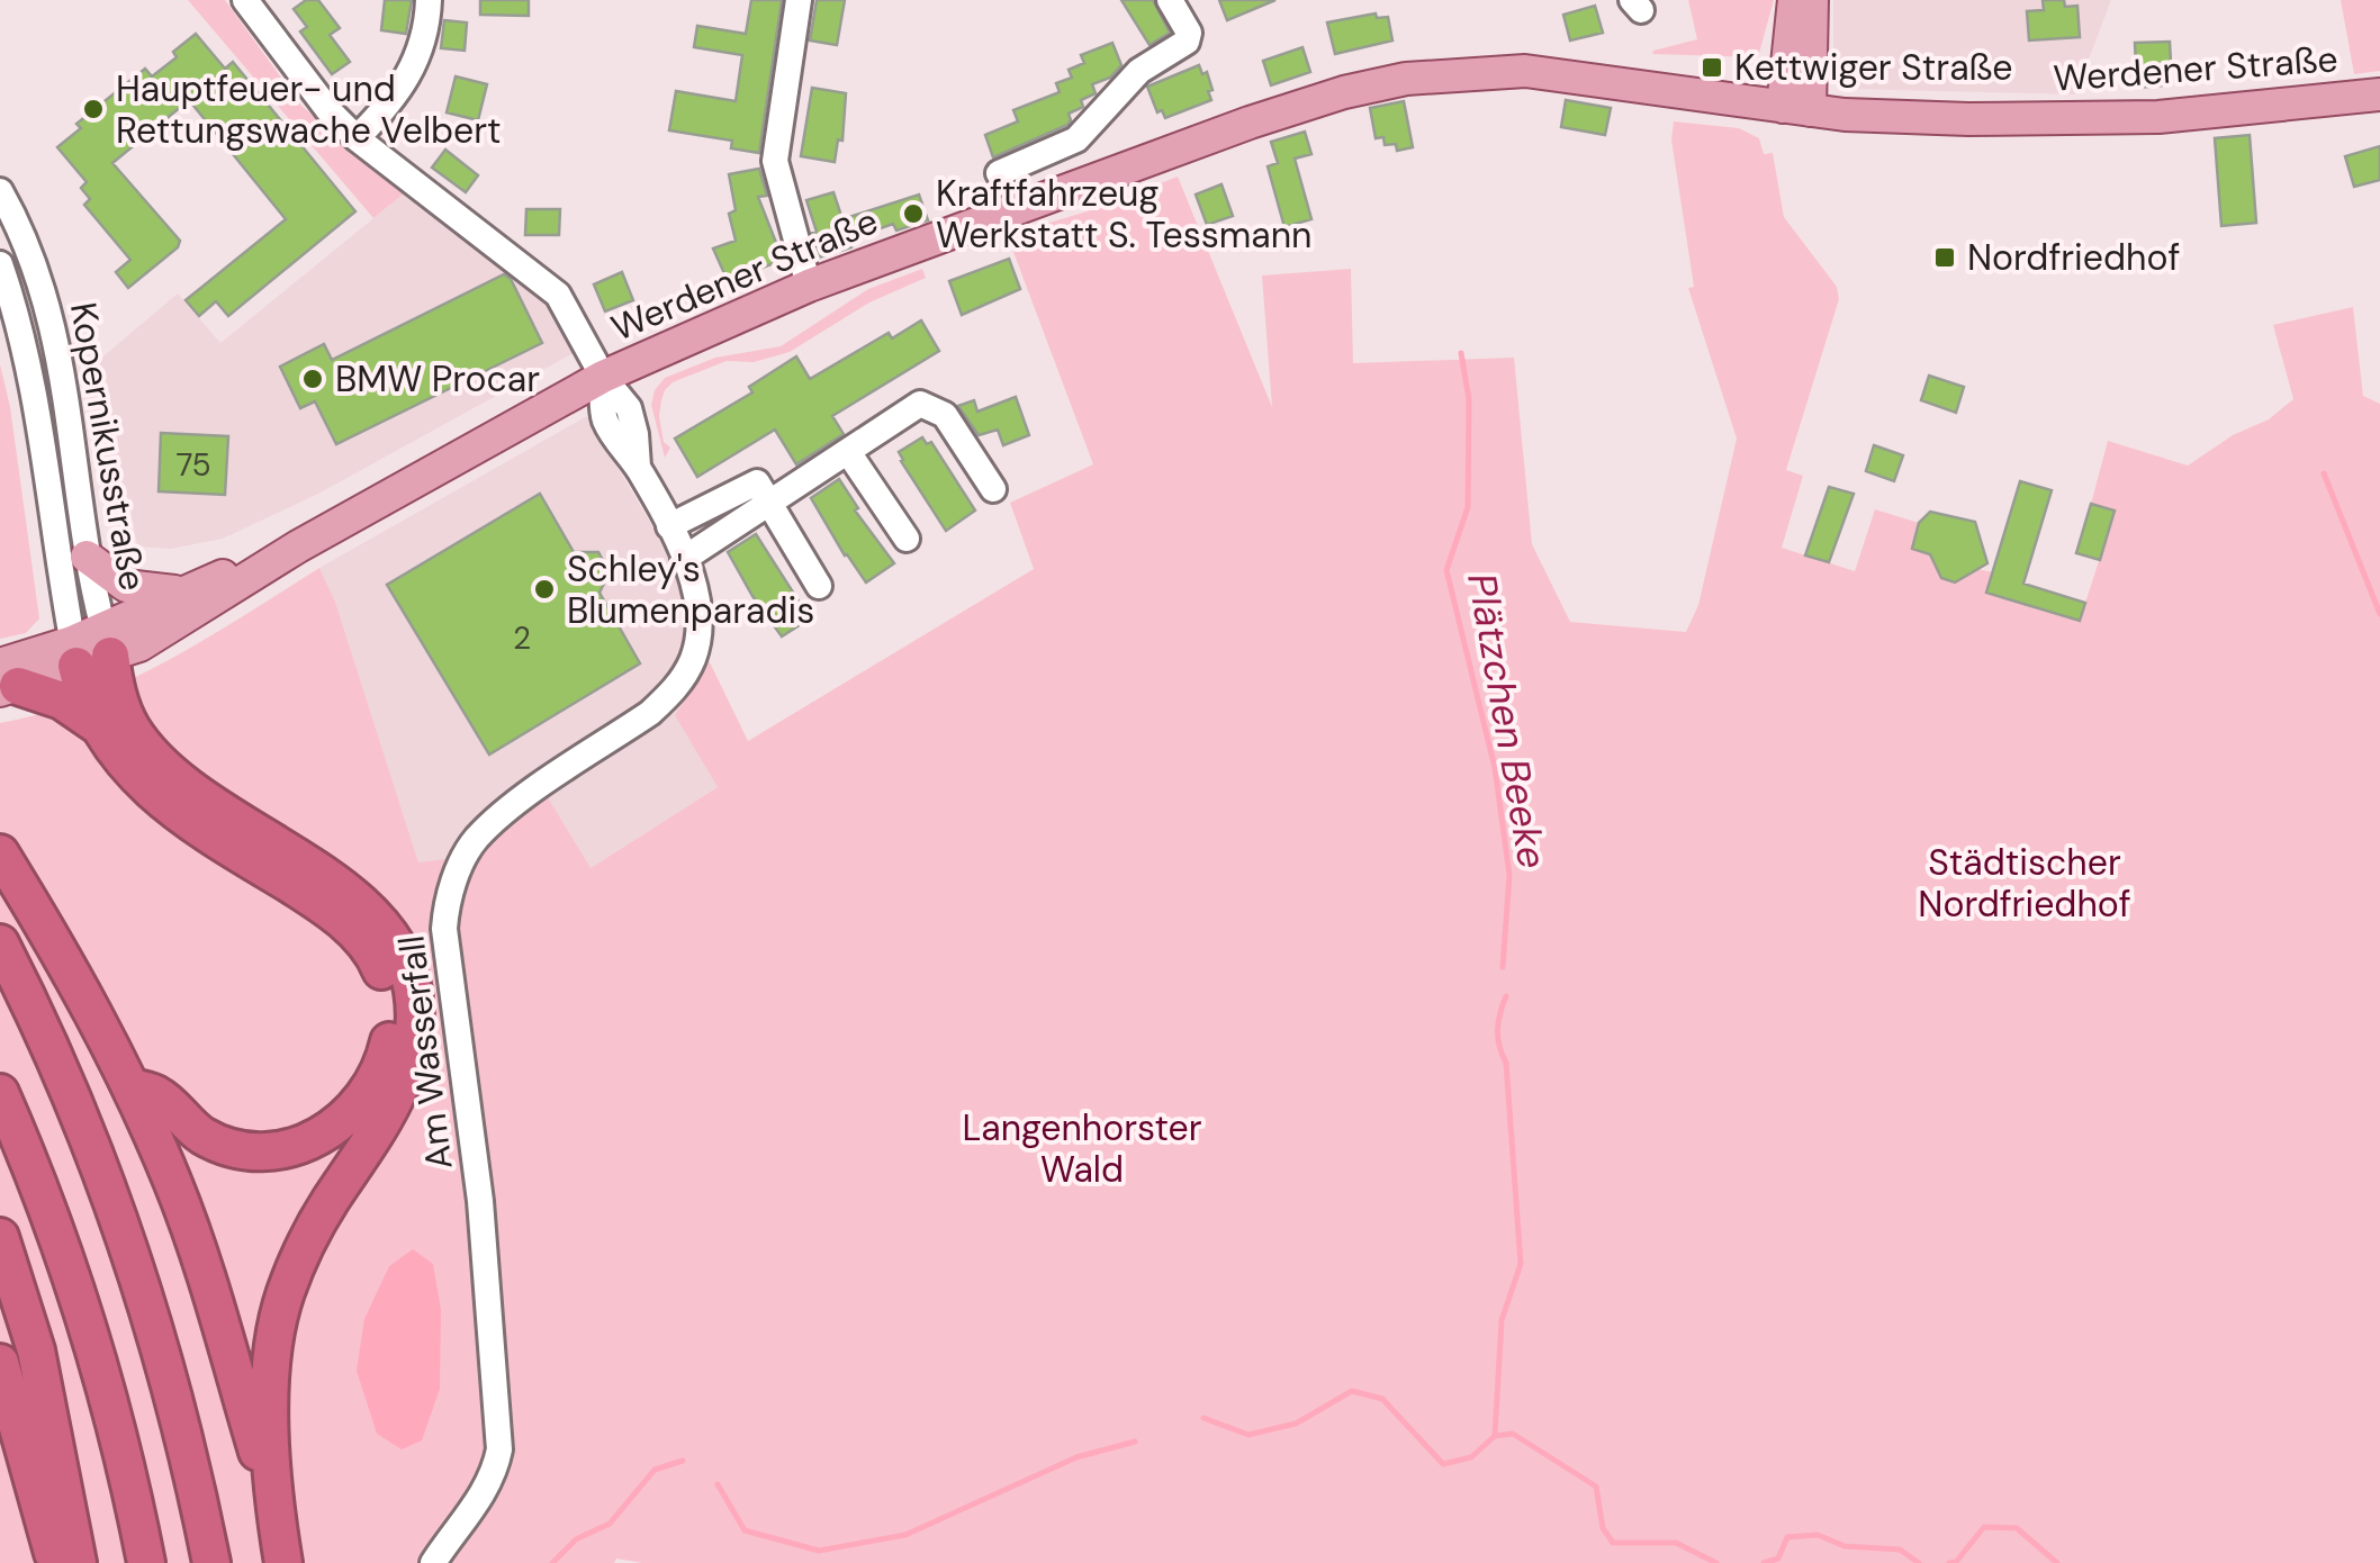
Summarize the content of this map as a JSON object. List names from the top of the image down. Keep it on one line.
{"streets":{"main road":["Werdener Straße"],"street":["Kopernikusstraße","Am Wasserfall"]},"crossings":[["Werdener Straße","Kopernikusstraße"],["Werdener Straße","Am Wasserfall"]],"water":["Plätzchen Beeke"],"parks":["Städtischer Nordfriedhof","Langenhorster Wald"],"places":{"transit":["Kettwiger Straße","Nordfriedhof"],"other":["Hauptfeuer- und Rettungswache Velbert","Kraftfahrzeug Werkstatt S. Tessmann","BMW Procar","Schley's Blumenparadis"]},"house_numbers":["75","2"]}
